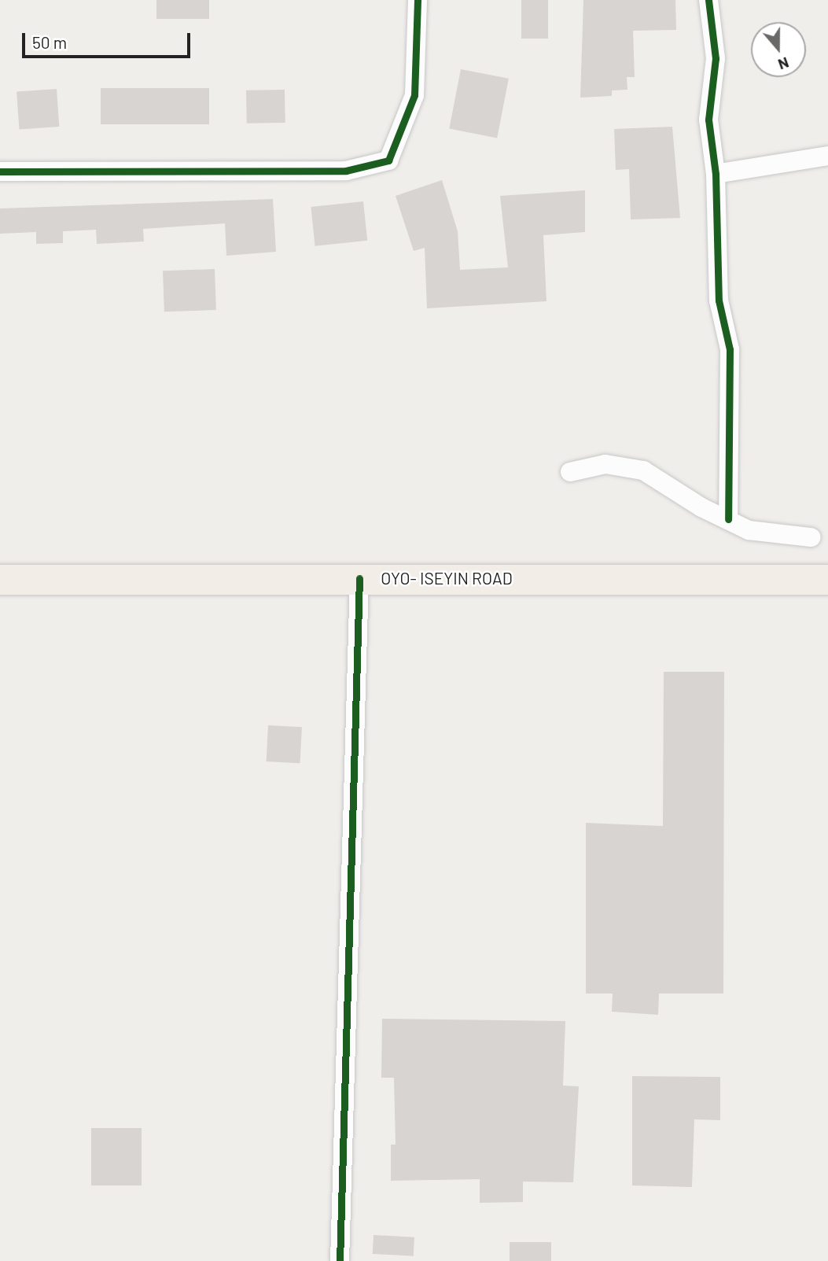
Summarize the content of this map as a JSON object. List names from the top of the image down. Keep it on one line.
{"streets":{"main road":["OYO- ISEYIN ROAD"]},"scale_bar":"50 m","north":"bottom"}
